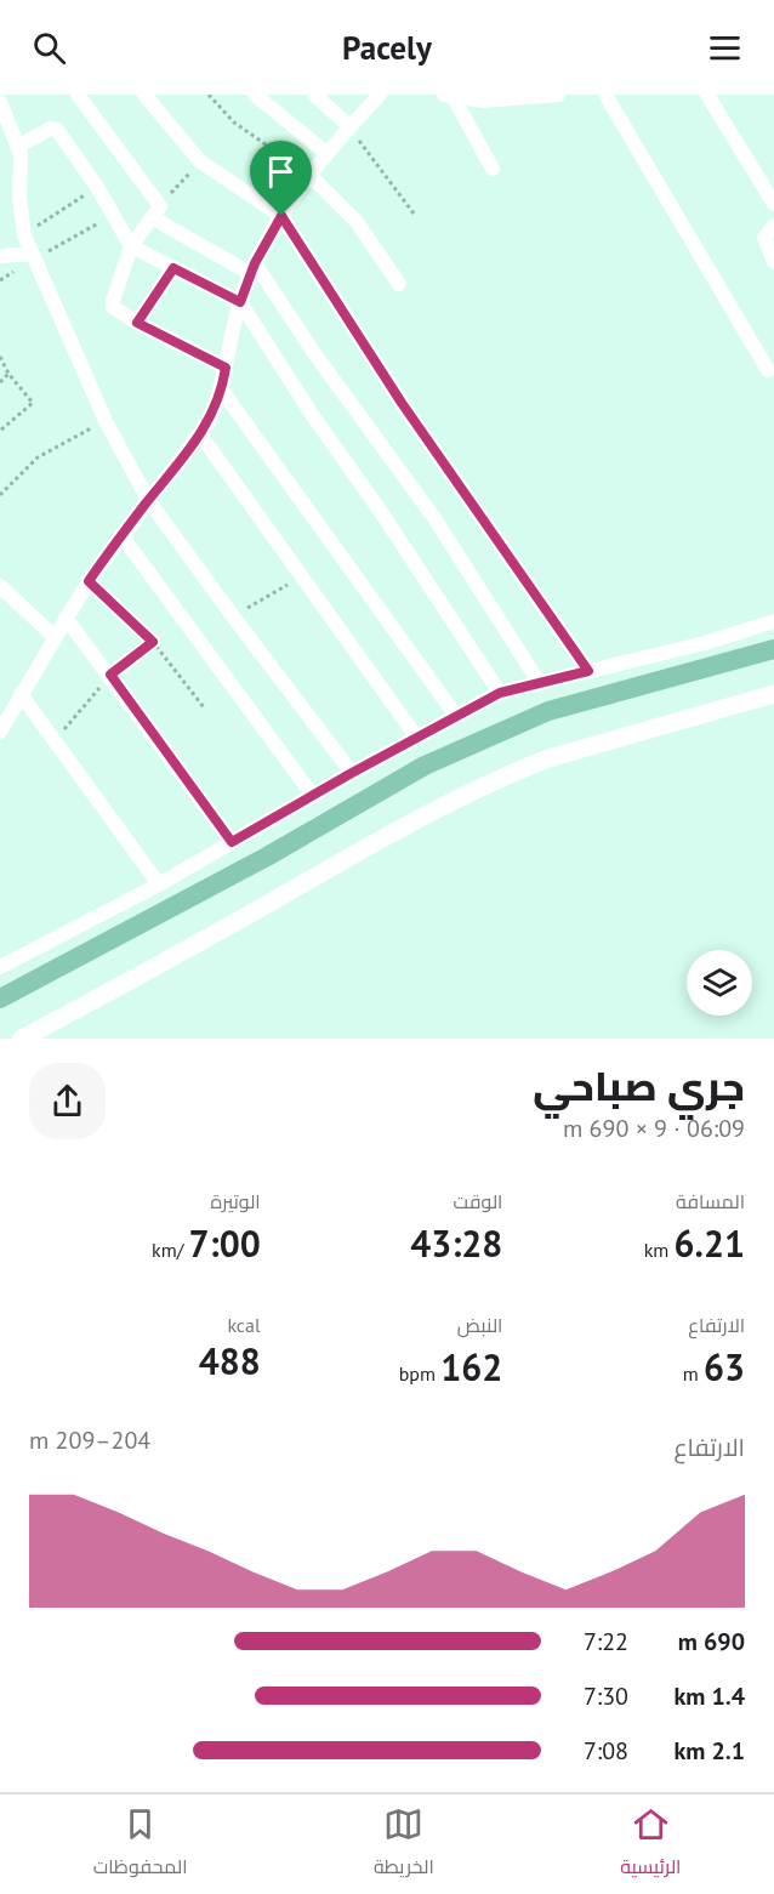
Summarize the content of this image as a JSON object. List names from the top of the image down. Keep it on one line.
{"page":{"header":"Pacely","heading":["جري صباحي","06:09 · 9 × 690 m"],"stats":[["المسافة","6.21 km"],["الوقت","43:28"],["الوتيرة","7:00 /km"],["الارتفاع","63 m"],["النبض","162 bpm"],["kcal","488"]],"chart":["الارتفاع","204–209 m"],"list":[{"name":"690 m","note":"7:22"},{"name":"1.4 km","note":"7:30"},{"name":"2.1 km","note":"7:08"}],"tabs":["الرئيسية","الخريطة","المحفوظات"]}}
